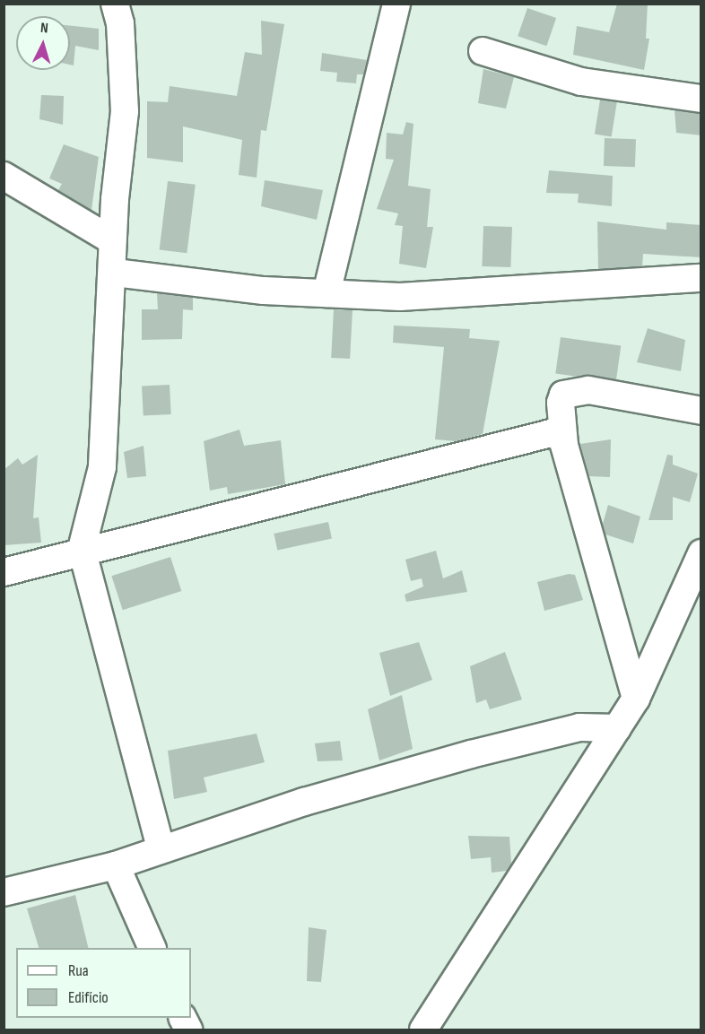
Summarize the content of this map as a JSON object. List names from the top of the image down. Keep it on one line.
{"legend":["Rua","Edifício"],"north":"top"}
